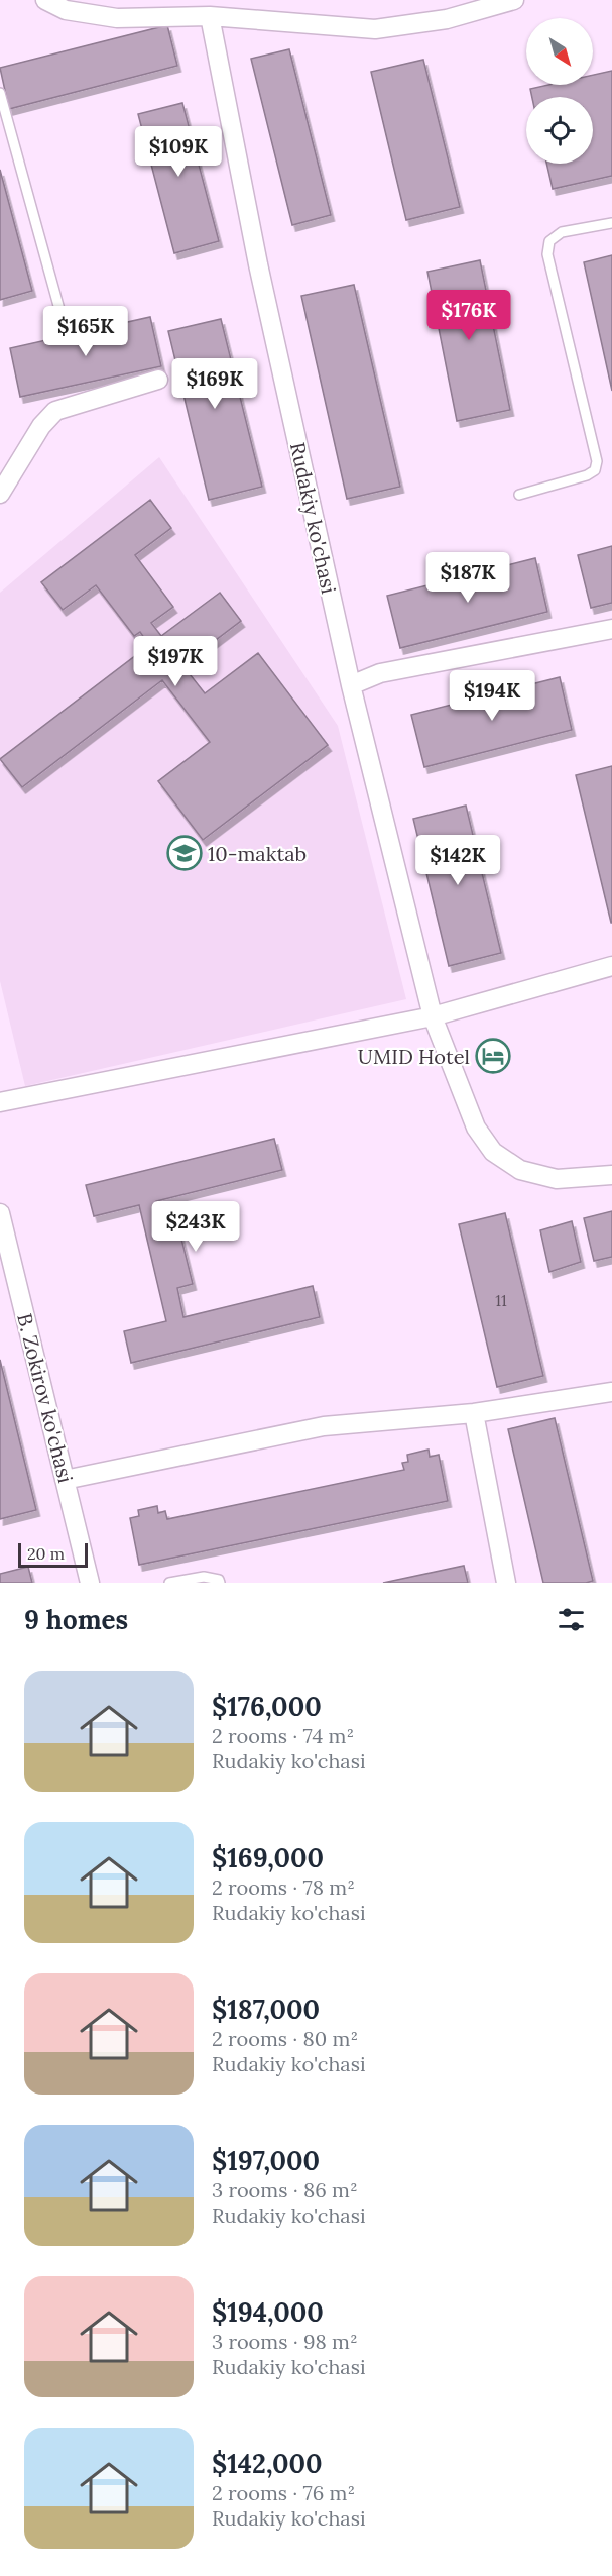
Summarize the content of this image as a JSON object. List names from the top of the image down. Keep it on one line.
{"streets":{"street":["Rudakiy ko'chasi","B. Zokirov ko'chasi"]},"places":{"school or university":["10-maktab"],"hotel":["UMID Hotel"]},"house_numbers":["11"],"scale_bar":"20 m","north":"bottom right","page":{"price":["$109K","$176K","$165K","$169K","$187K","$197K","$194K","$142K","$243K"],"scale":"20 m","heading":"9 homes","list":[{"name":"$176,000","note":"2 rooms · 74 m² · Rudakiy ko'chasi"},{"name":"$169,000","note":"2 rooms · 78 m² · Rudakiy ko'chasi"},{"name":"$187,000","note":"2 rooms · 80 m² · Rudakiy ko'chasi"},{"name":"$197,000","note":"3 rooms · 86 m² · Rudakiy ko'chasi"},{"name":"$194,000","note":"3 rooms · 98 m² · Rudakiy ko'chasi"},{"name":"$142,000","note":"2 rooms · 76 m² · Rudakiy ko'chasi"}]}}
